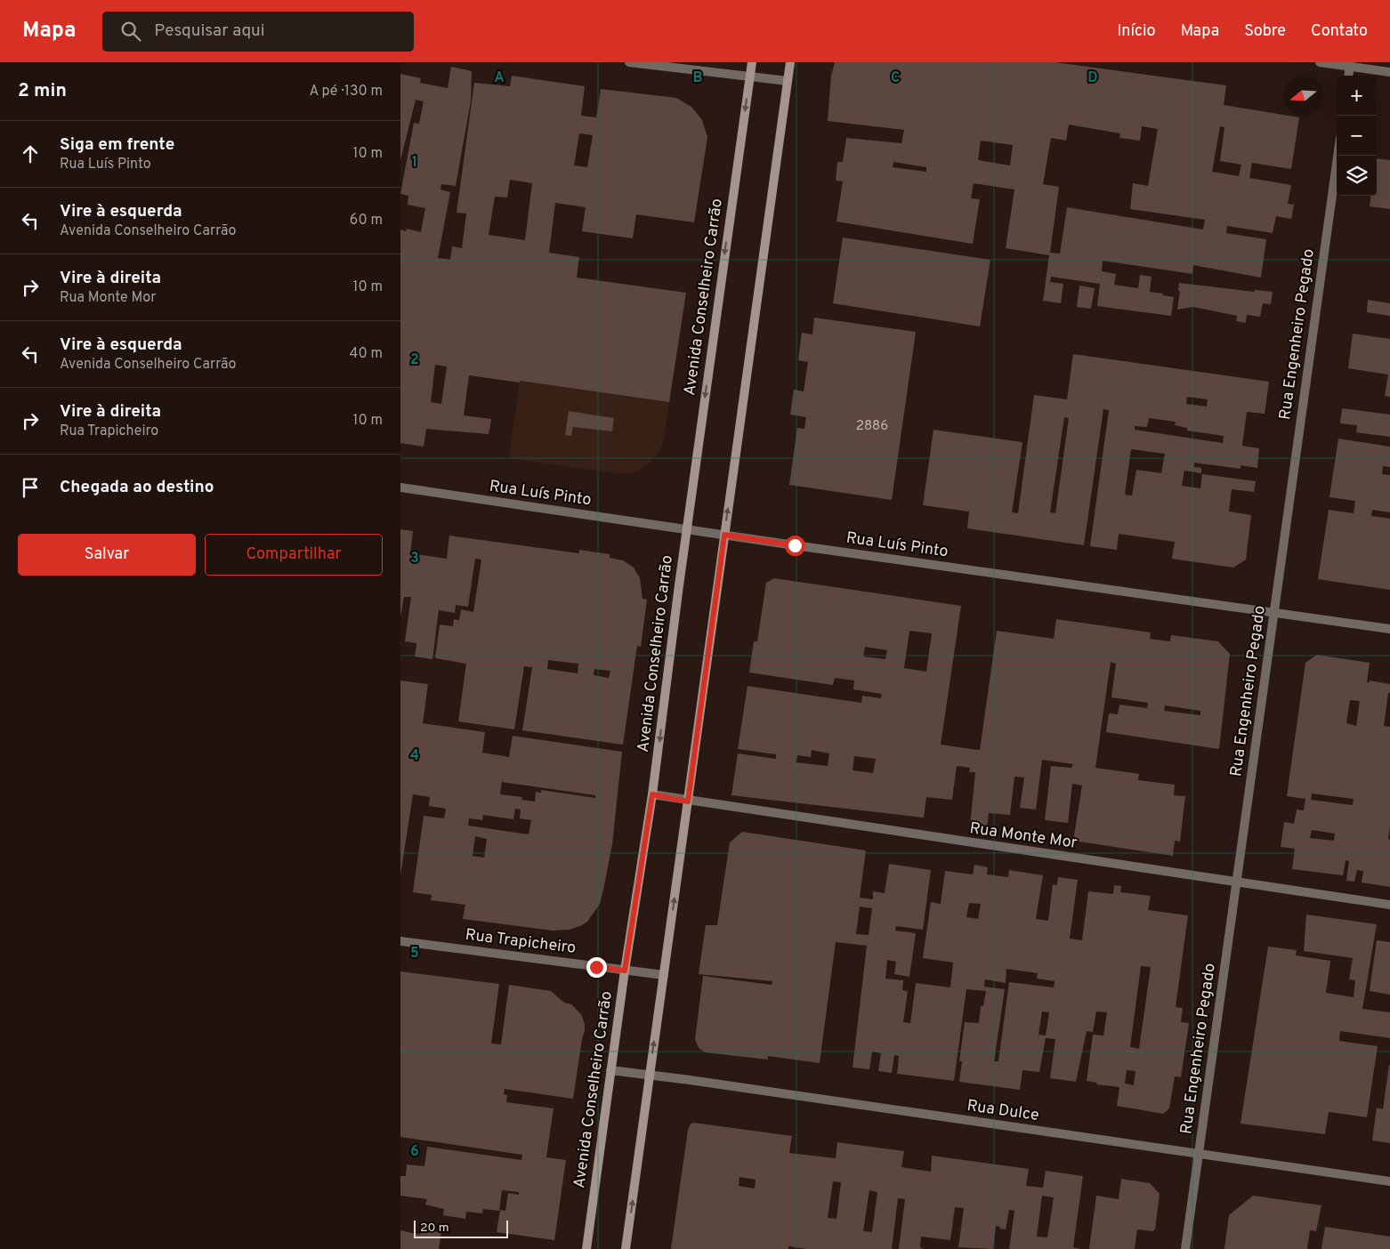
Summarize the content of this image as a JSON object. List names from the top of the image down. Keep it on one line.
{"streets":{"main road":["Avenida Conselheiro Carrão"],"street":["Rua Engenheiro Pegado","Rua Luís Pinto","Rua Monte Mor","Rua Trapicheiro","Rua Dulce"]},"crossings":[["Avenida Conselheiro Carrão","Rua Luís Pinto"],["Avenida Conselheiro Carrão","Rua Monte Mor"],["Avenida Conselheiro Carrão","Rua Trapicheiro"],["Avenida Conselheiro Carrão","Rua Dulce"],["Rua Engenheiro Pegado","Rua Luís Pinto"],["Rua Engenheiro Pegado","Rua Monte Mor"],["Rua Engenheiro Pegado","Rua Dulce"]],"house_numbers":["2886"],"scale_bar":"20 m","north":"left","page":{"header":"Mapa","search":"Pesquisar aqui","nav":["Início","Mapa","Sobre","Contato"],"heading":["2 min","A pé · 130 m"],"map_buttons":["+","−"],"list":[["Siga em frente","Rua Luís Pinto","10 m"],["Vire à esquerda","Avenida Conselheiro Carrão","60 m"],["Vire à direita","Rua Monte Mor","10 m"],["Vire à esquerda","Avenida Conselheiro Carrão","40 m"],["Vire à direita","Rua Trapicheiro","10 m"],"Chegada ao destino"],"buttons":["Salvar","Compartilhar"],"scale":"20 m"},"grid":{"columns":["A","B","C","D"],"rows":["1","2","3","4","5","6"]}}
